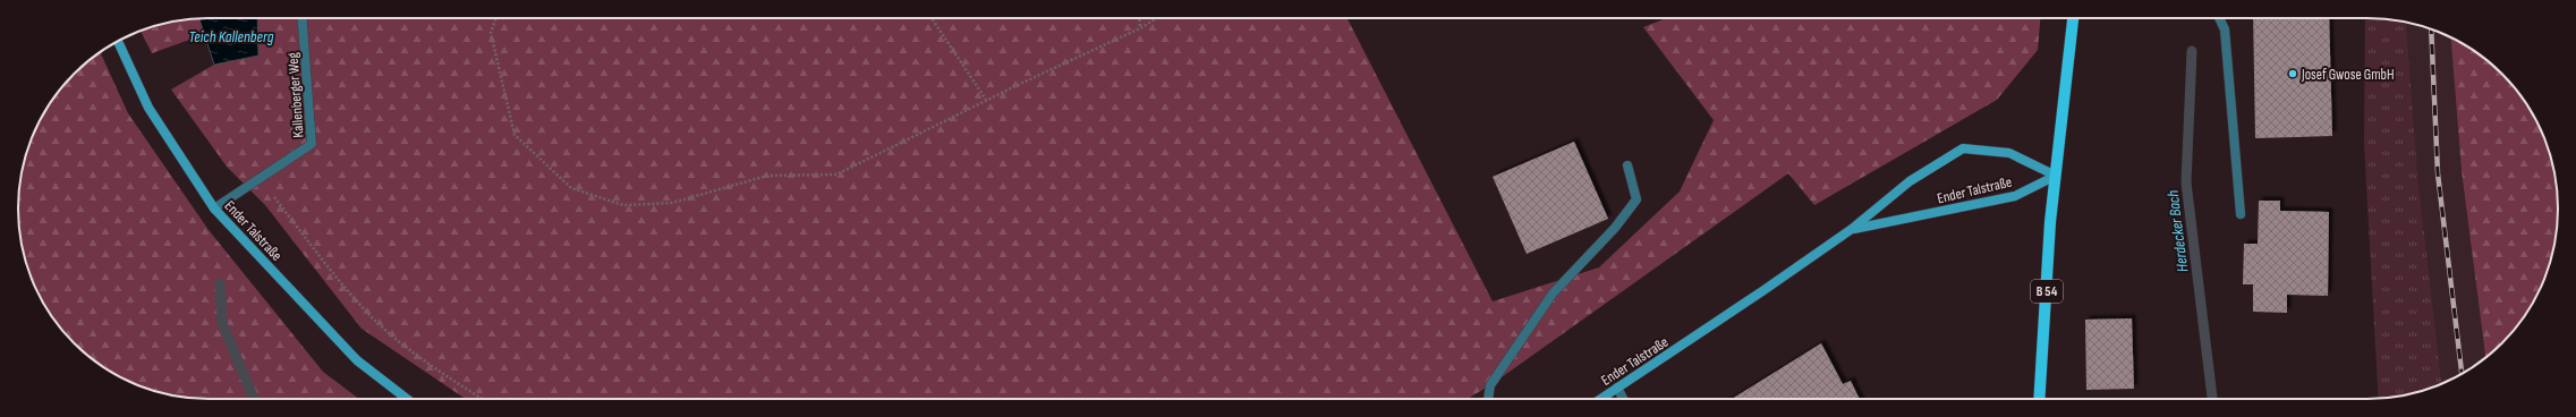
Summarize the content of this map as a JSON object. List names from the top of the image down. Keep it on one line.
{"streets":{"main road":["Ender Talstraße","B 54"],"street":["Kallenberger Weg"]},"crossings":[["Kallenberger Weg","Ender Talstraße"],["Ender Talstraße","B 54"]],"water":["Teich Kallenberg","Herdecker Bach"],"places":["Josef Gwose GmbH"]}
